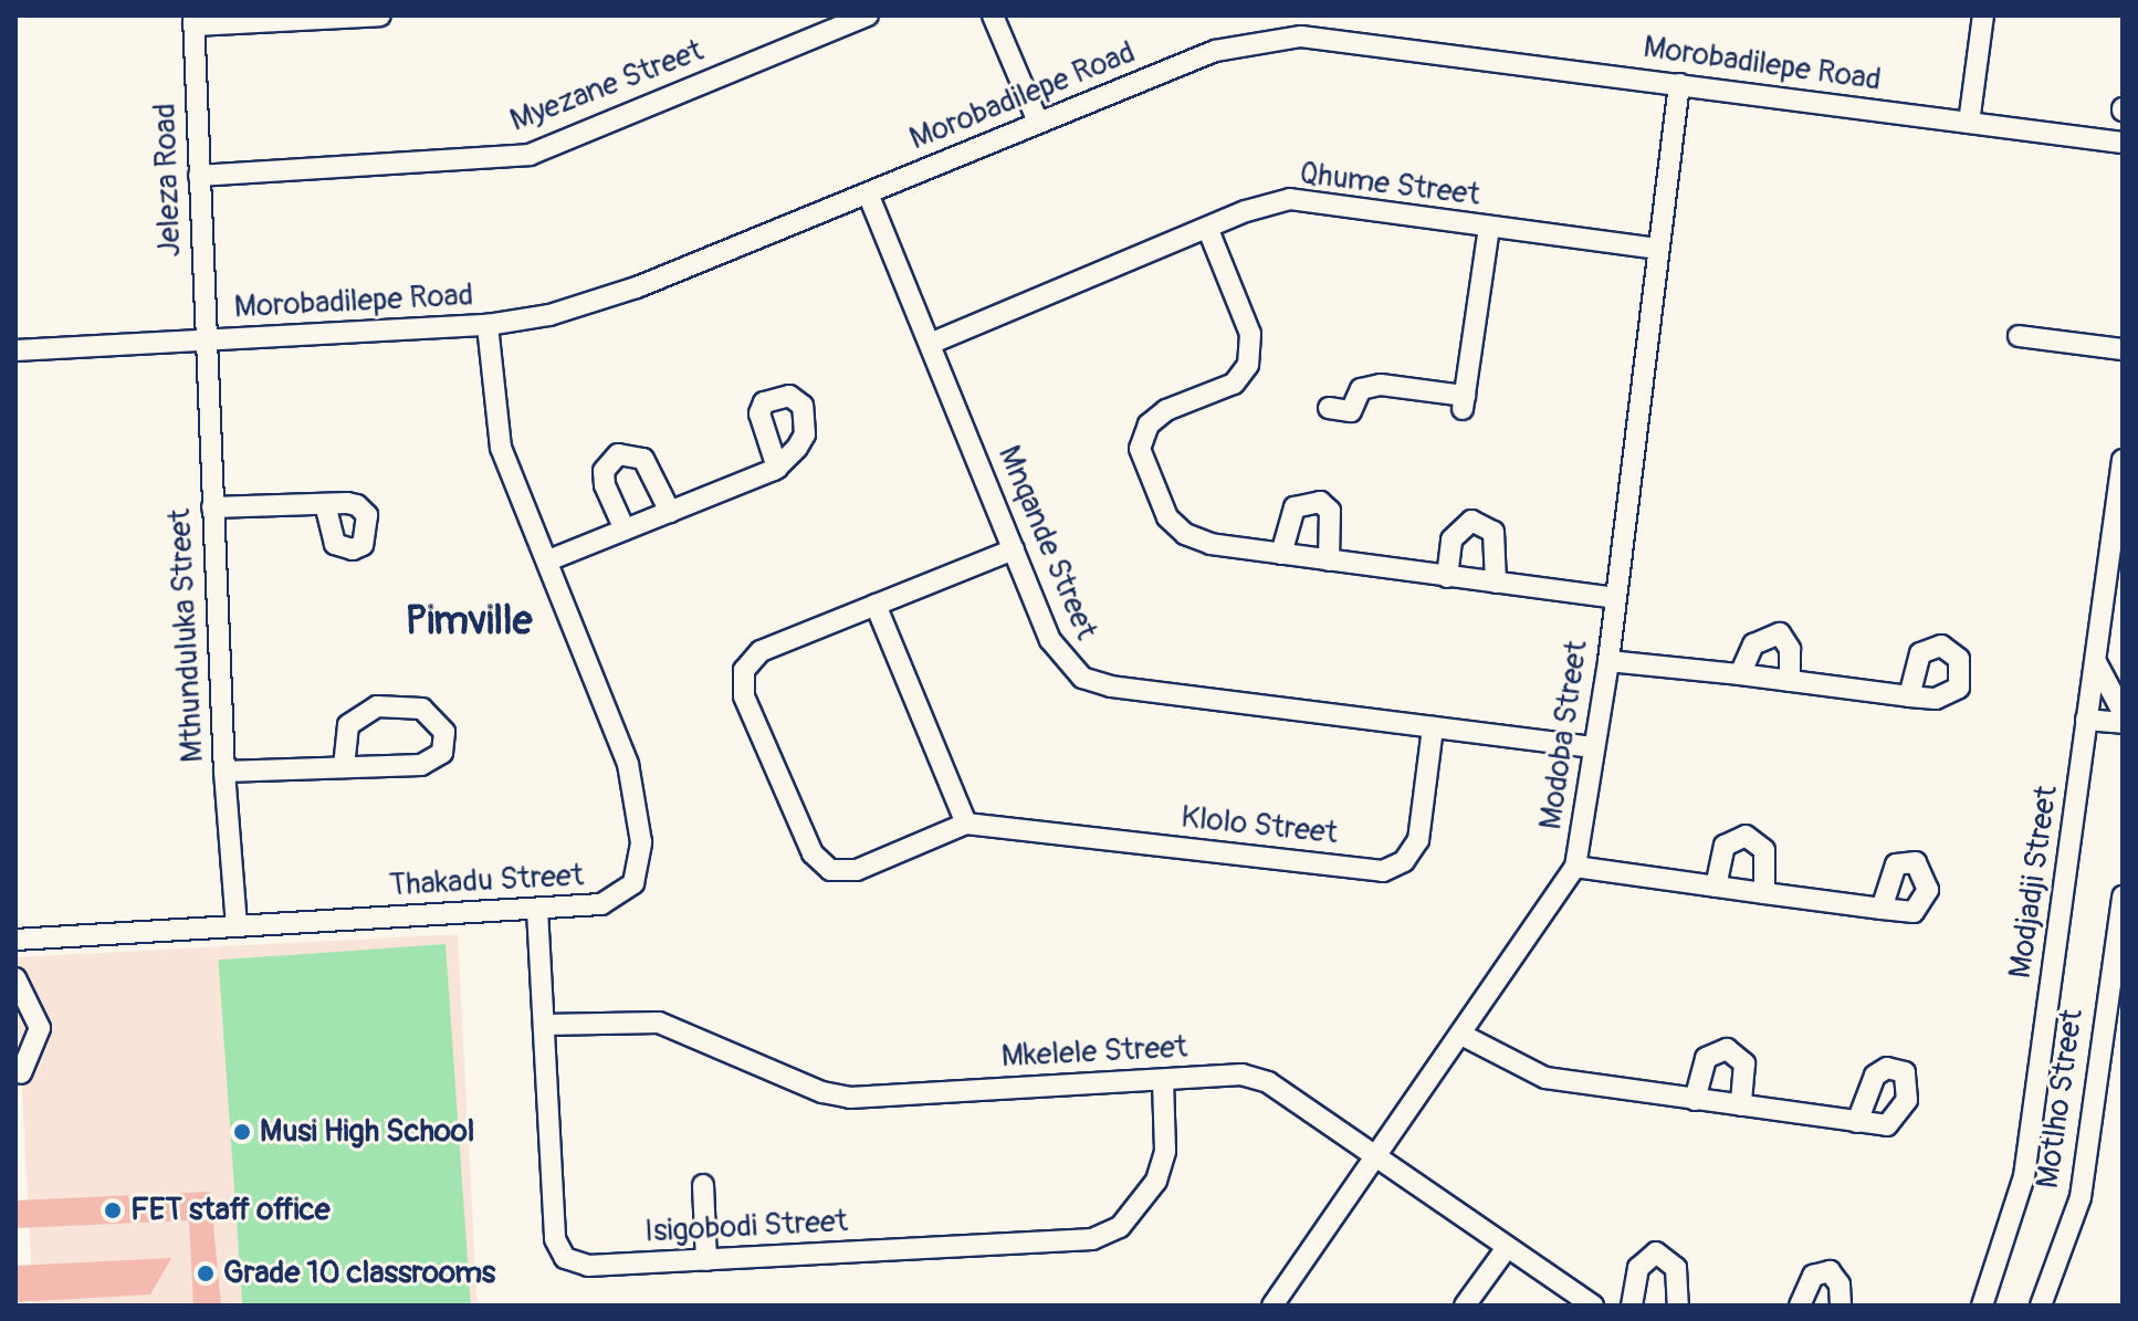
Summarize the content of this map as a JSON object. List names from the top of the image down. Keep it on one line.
{"streets":{"street":["Morobadilepe Road","Myezane Street","Jeleza Road","Qhume Street","Mnqande Street","Mthunduluka Street","Modoba Street","Klolo Street","Thakadu Street","Modjadji Street","Mkelele Street","Motlho Street","Isigobodi Street"]},"crossings":[["Morobadilepe Road","Jeleza Road"],["Morobadilepe Road","Mnqande Street"],["Morobadilepe Road","Mthunduluka Street"],["Morobadilepe Road","Modoba Street"],["Morobadilepe Road","Thakadu Street"],["Myezane Street","Jeleza Road"],["Jeleza Road","Mthunduluka Street"],["Qhume Street","Mnqande Street"],["Qhume Street","Modoba Street"],["Mnqande Street","Modoba Street"],["Mnqande Street","Klolo Street"],["Mthunduluka Street","Thakadu Street"],["Modoba Street","Mkelele Street"],["Thakadu Street","Isigobodi Street"],["Mkelele Street","Isigobodi Street"]],"districts":["Pimville"],"places":["Musi High School","FET staff office","Grade 10 classrooms"]}
